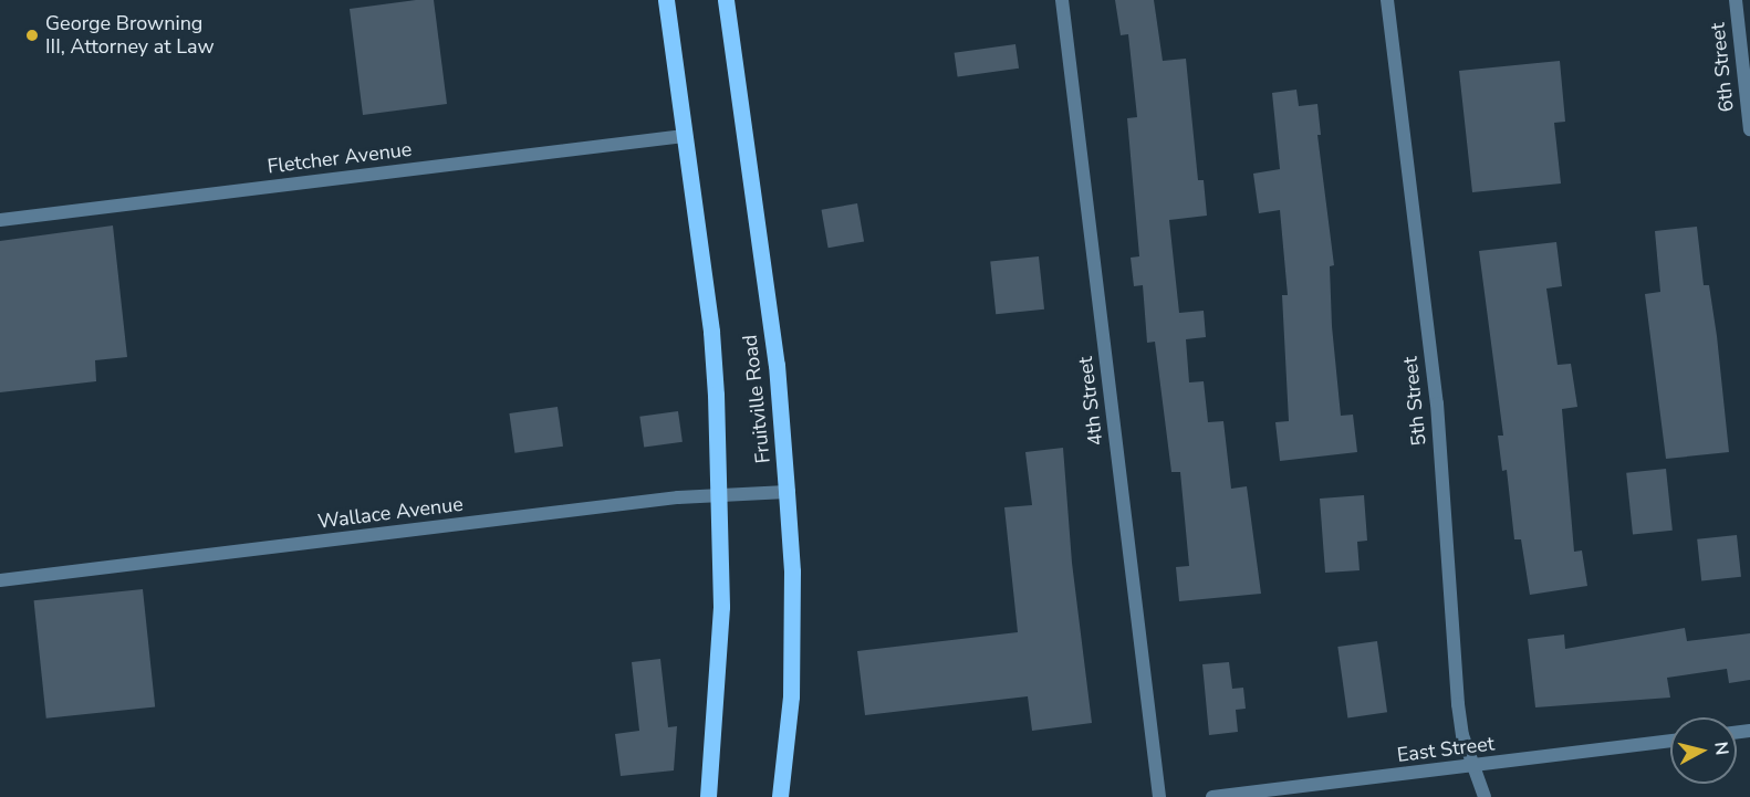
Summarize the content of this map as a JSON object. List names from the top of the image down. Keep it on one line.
{"streets":{"main road":["Fruitville Road"],"street":["6th Street","Fletcher Avenue","4th Street","5th Street","Wallace Avenue","East Street"]},"crossings":[["Fletcher Avenue","Fruitville Road"],["Fruitville Road","Wallace Avenue"],["5th Street","East Street"]],"places":["George Browning III, Attorney at Law"],"north":"right"}
